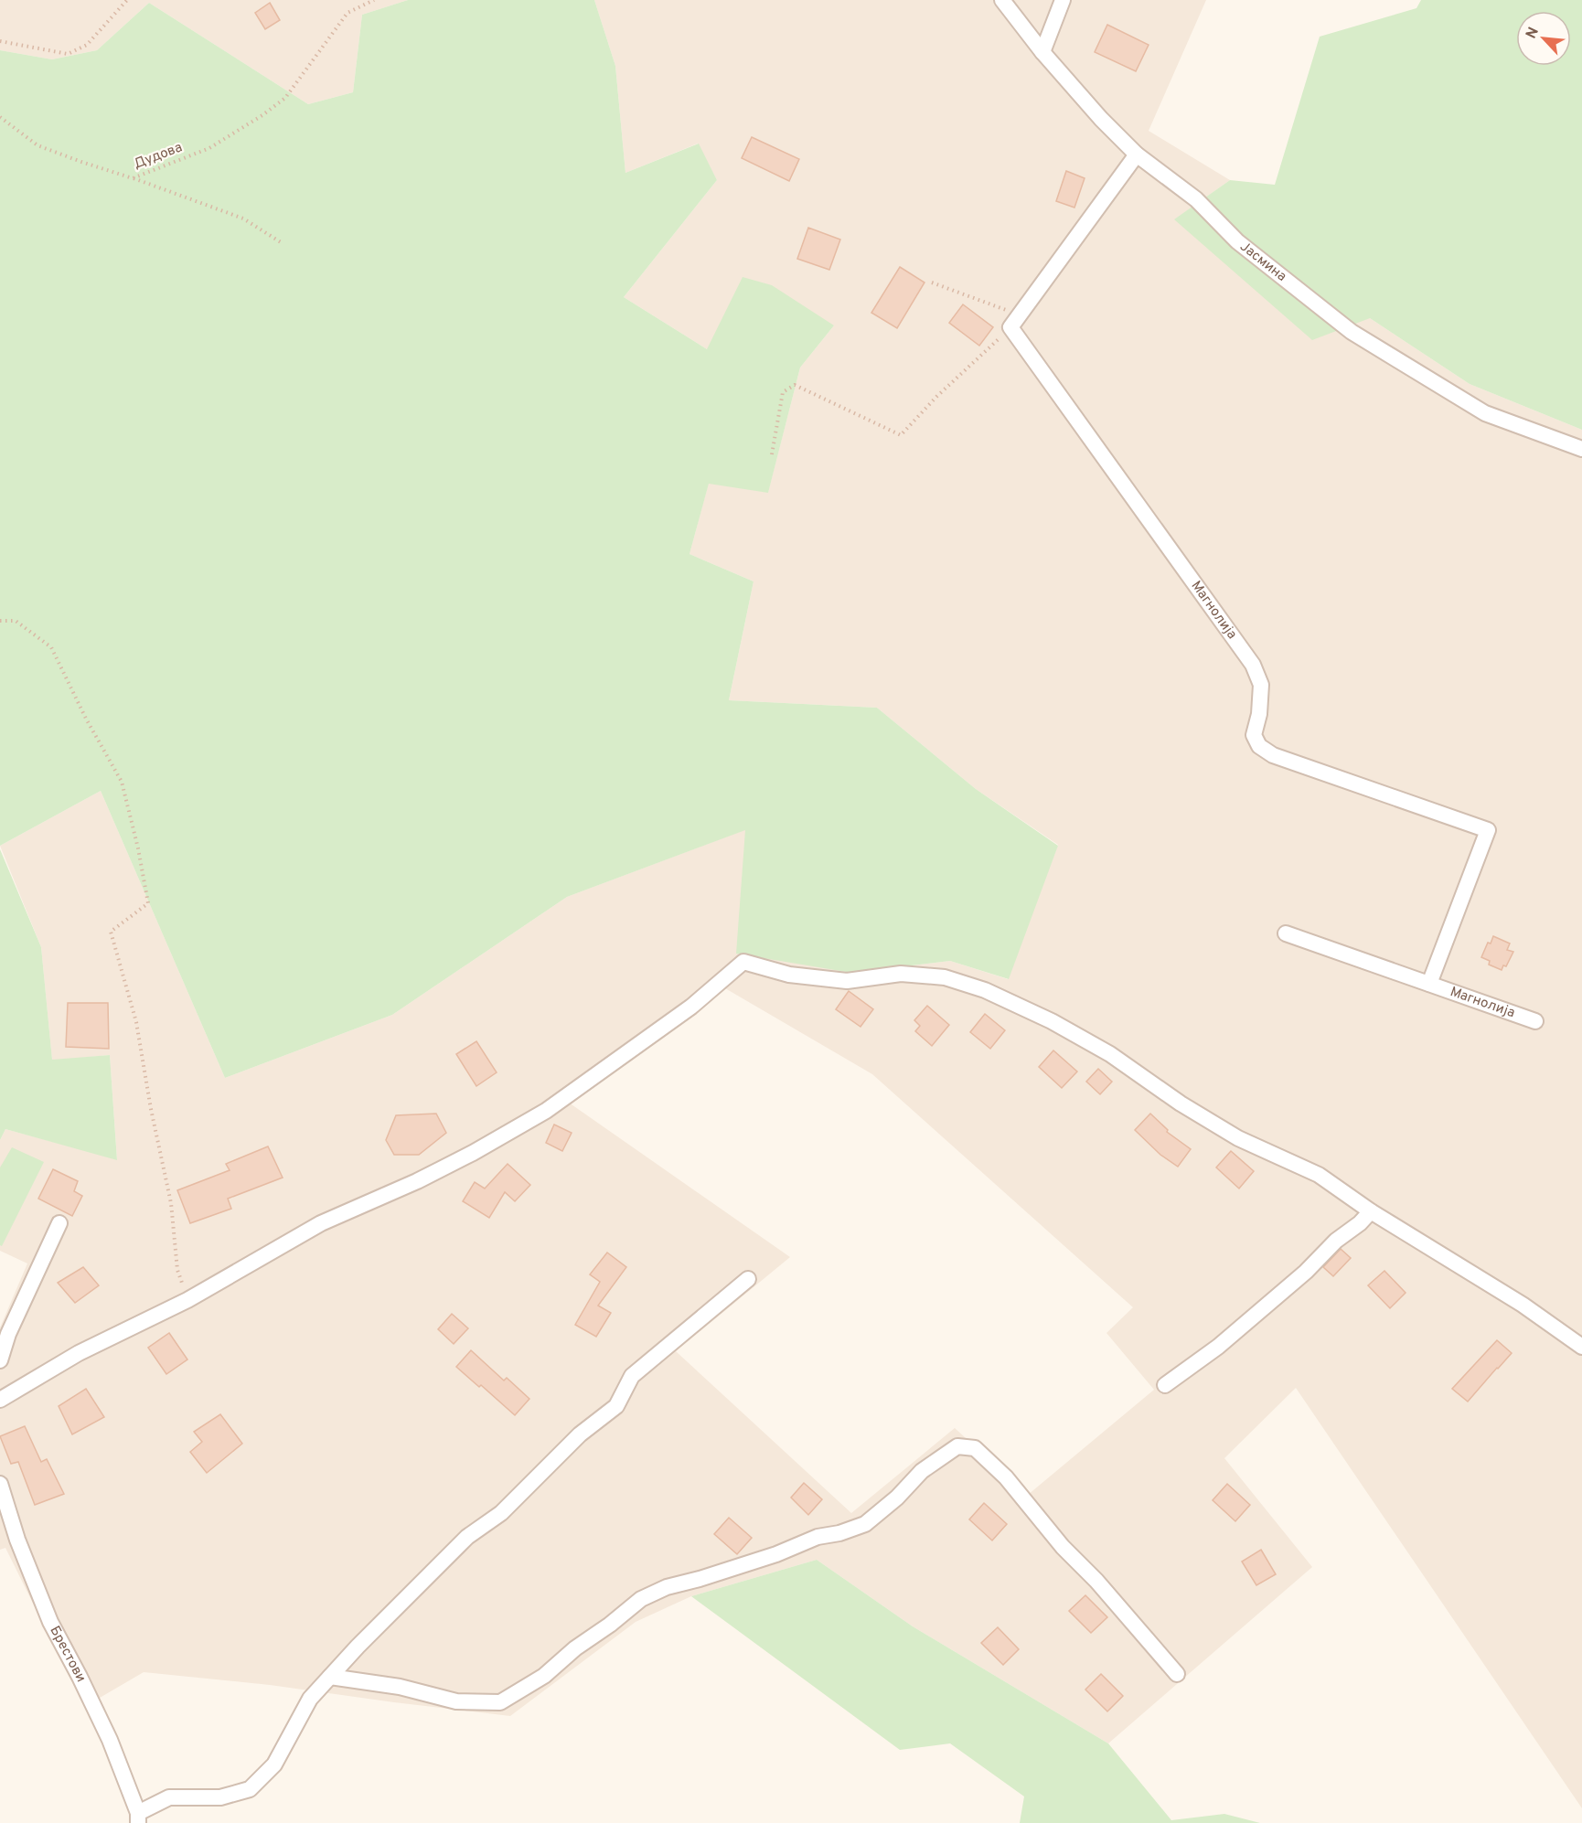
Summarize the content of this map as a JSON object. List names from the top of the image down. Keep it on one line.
{"streets":{"street":["Јасмина","Магнолија","Брестови"],"path":["Дудова"]},"north":"top left"}
